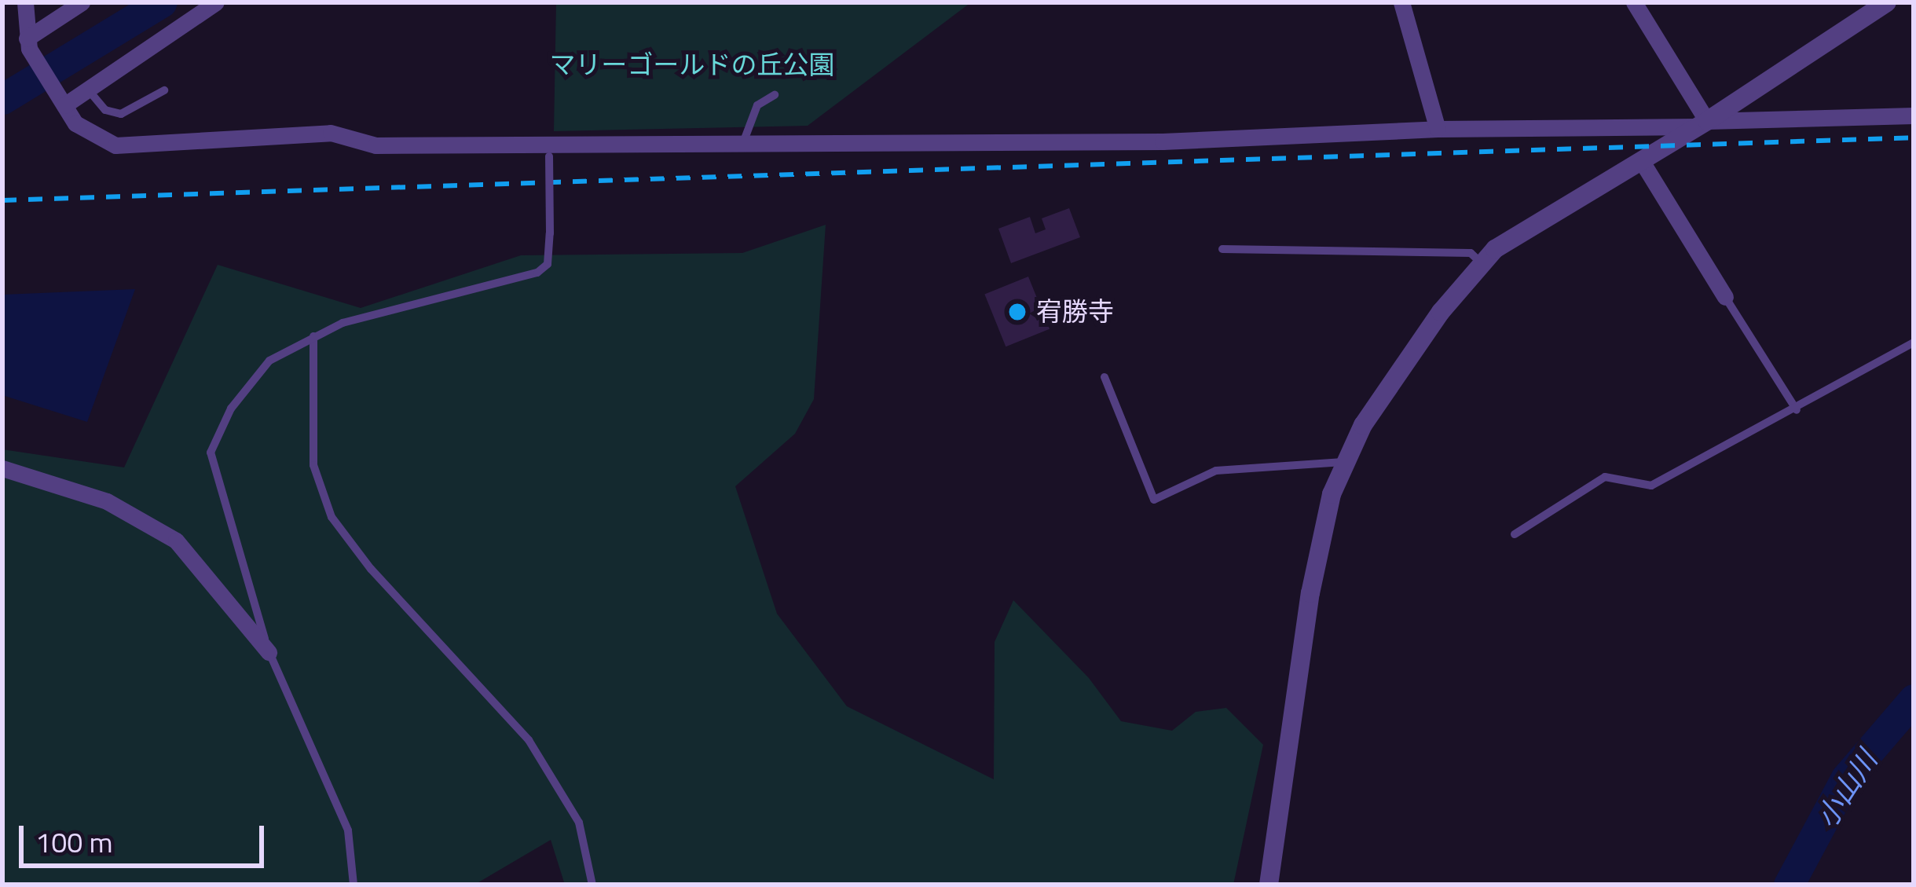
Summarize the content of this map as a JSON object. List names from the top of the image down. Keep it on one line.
{"water":["小山川"],"parks":["マリーゴールドの丘公園"],"places":["宥勝寺"],"scale_bar":"100 m"}
